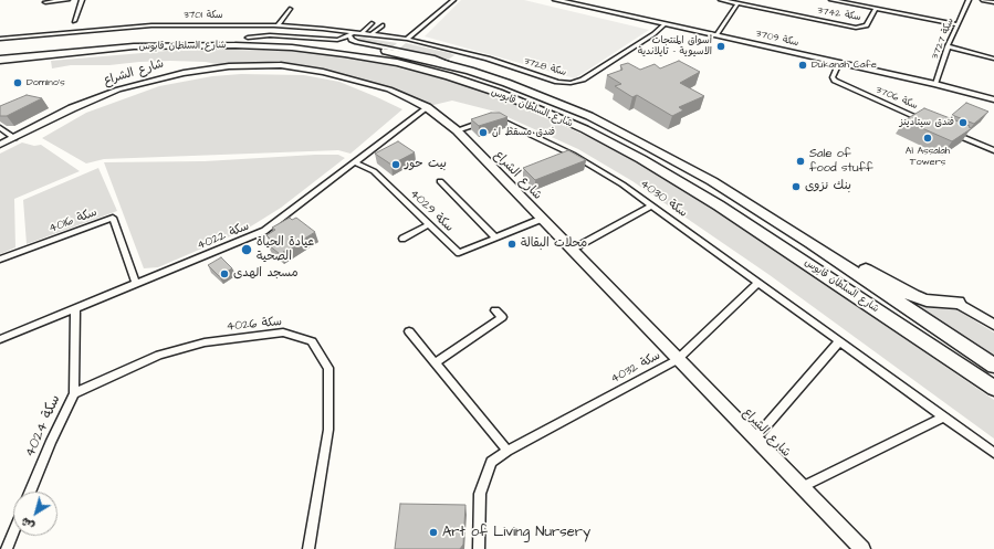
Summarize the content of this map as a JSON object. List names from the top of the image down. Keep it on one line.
{"streets":{"highway":["شارع السلطان قابوس"],"street":["سكة 3742","سكة 3701","سكة 3709","سكة 3727","سكة 3728","شارع الشراع","سكة 3706","سكة 4030","سكة 4029","سكة 4016","سكة 4022","سكة 4026","سكة 4032","سكة 4024"]},"crossings":[["سكة 3701","سكة 3728"],["سكة 3709","سكة 3727"],["سكة 3709","سكة 3728"],["سكة 3709","سكة 3706"],["شارع الشراع","سكة 4030"],["شارع الشراع","سكة 4029"],["شارع الشراع","سكة 4022"],["شارع الشراع","سكة 4032"],["سكة 4030","سكة 4032"],["سكة 4029","سكة 4022"],["سكة 4016","سكة 4022"],["سكة 4022","سكة 4024"],["سكة 4026","سكة 4024"]],"places":["أسواق المنتجات الاسيوية - تايلاندية","Dukanah Cafe","Domino's","فندق سيتادينز","فندق مسقط ان","Al Assalah Towers","Sale of food stuff","بيت حور","بنك نزوى","محلات البقالة","عيادة الحياة الصحية","مسجد الهدى","Art of Living Nursery"],"north":"bottom left"}
